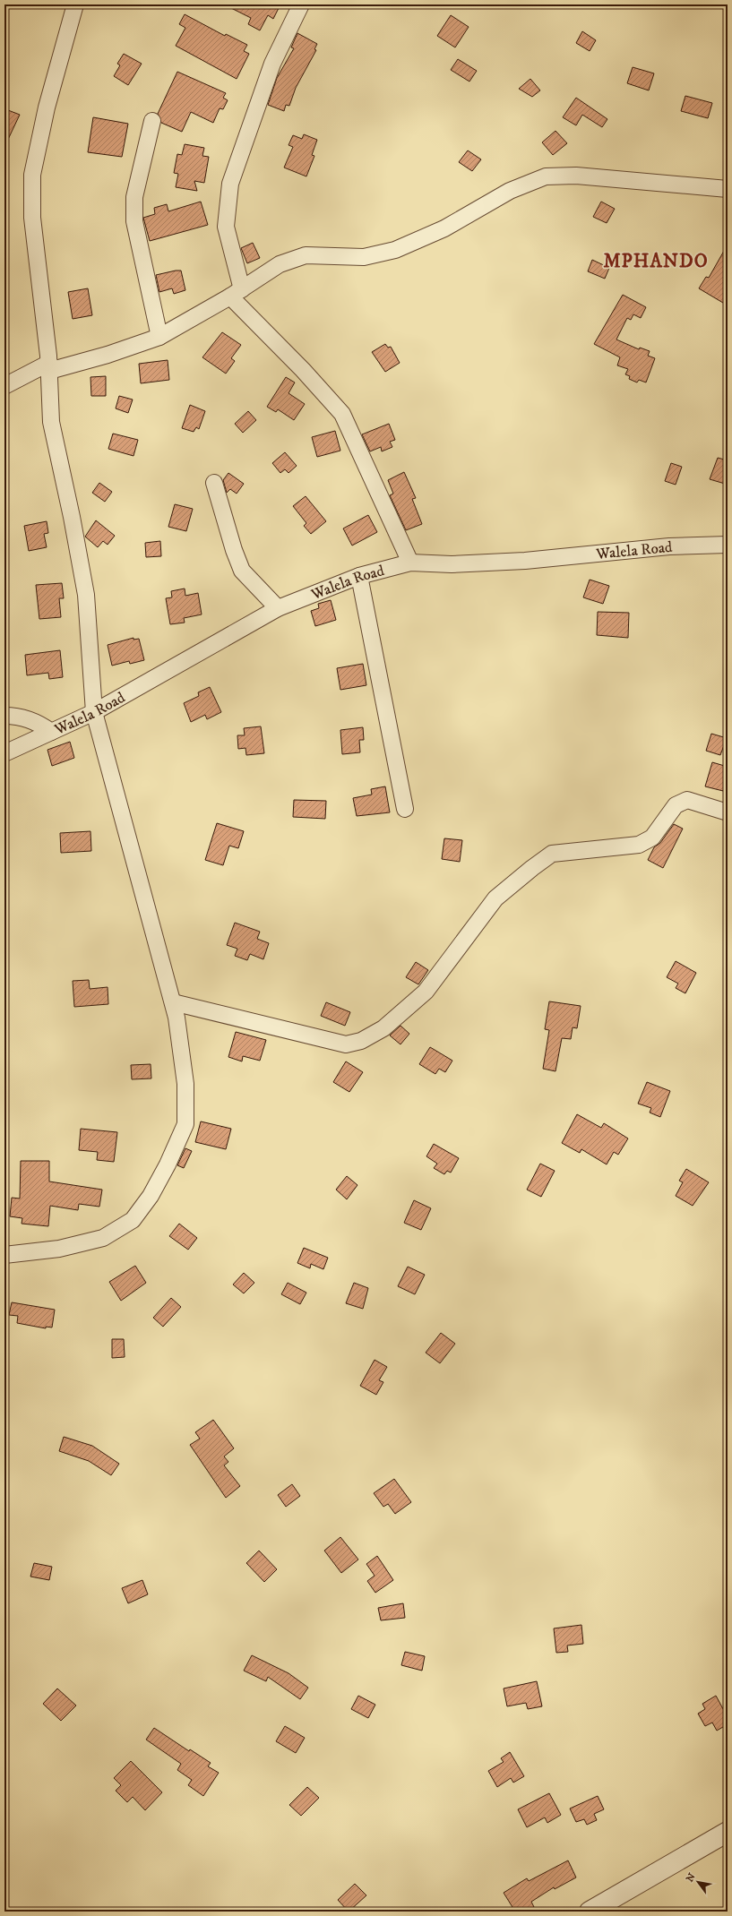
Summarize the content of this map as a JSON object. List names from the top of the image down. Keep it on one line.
{"streets":{"street":["Walela Road"]},"districts":["MPHANDO"],"north":"top left"}
